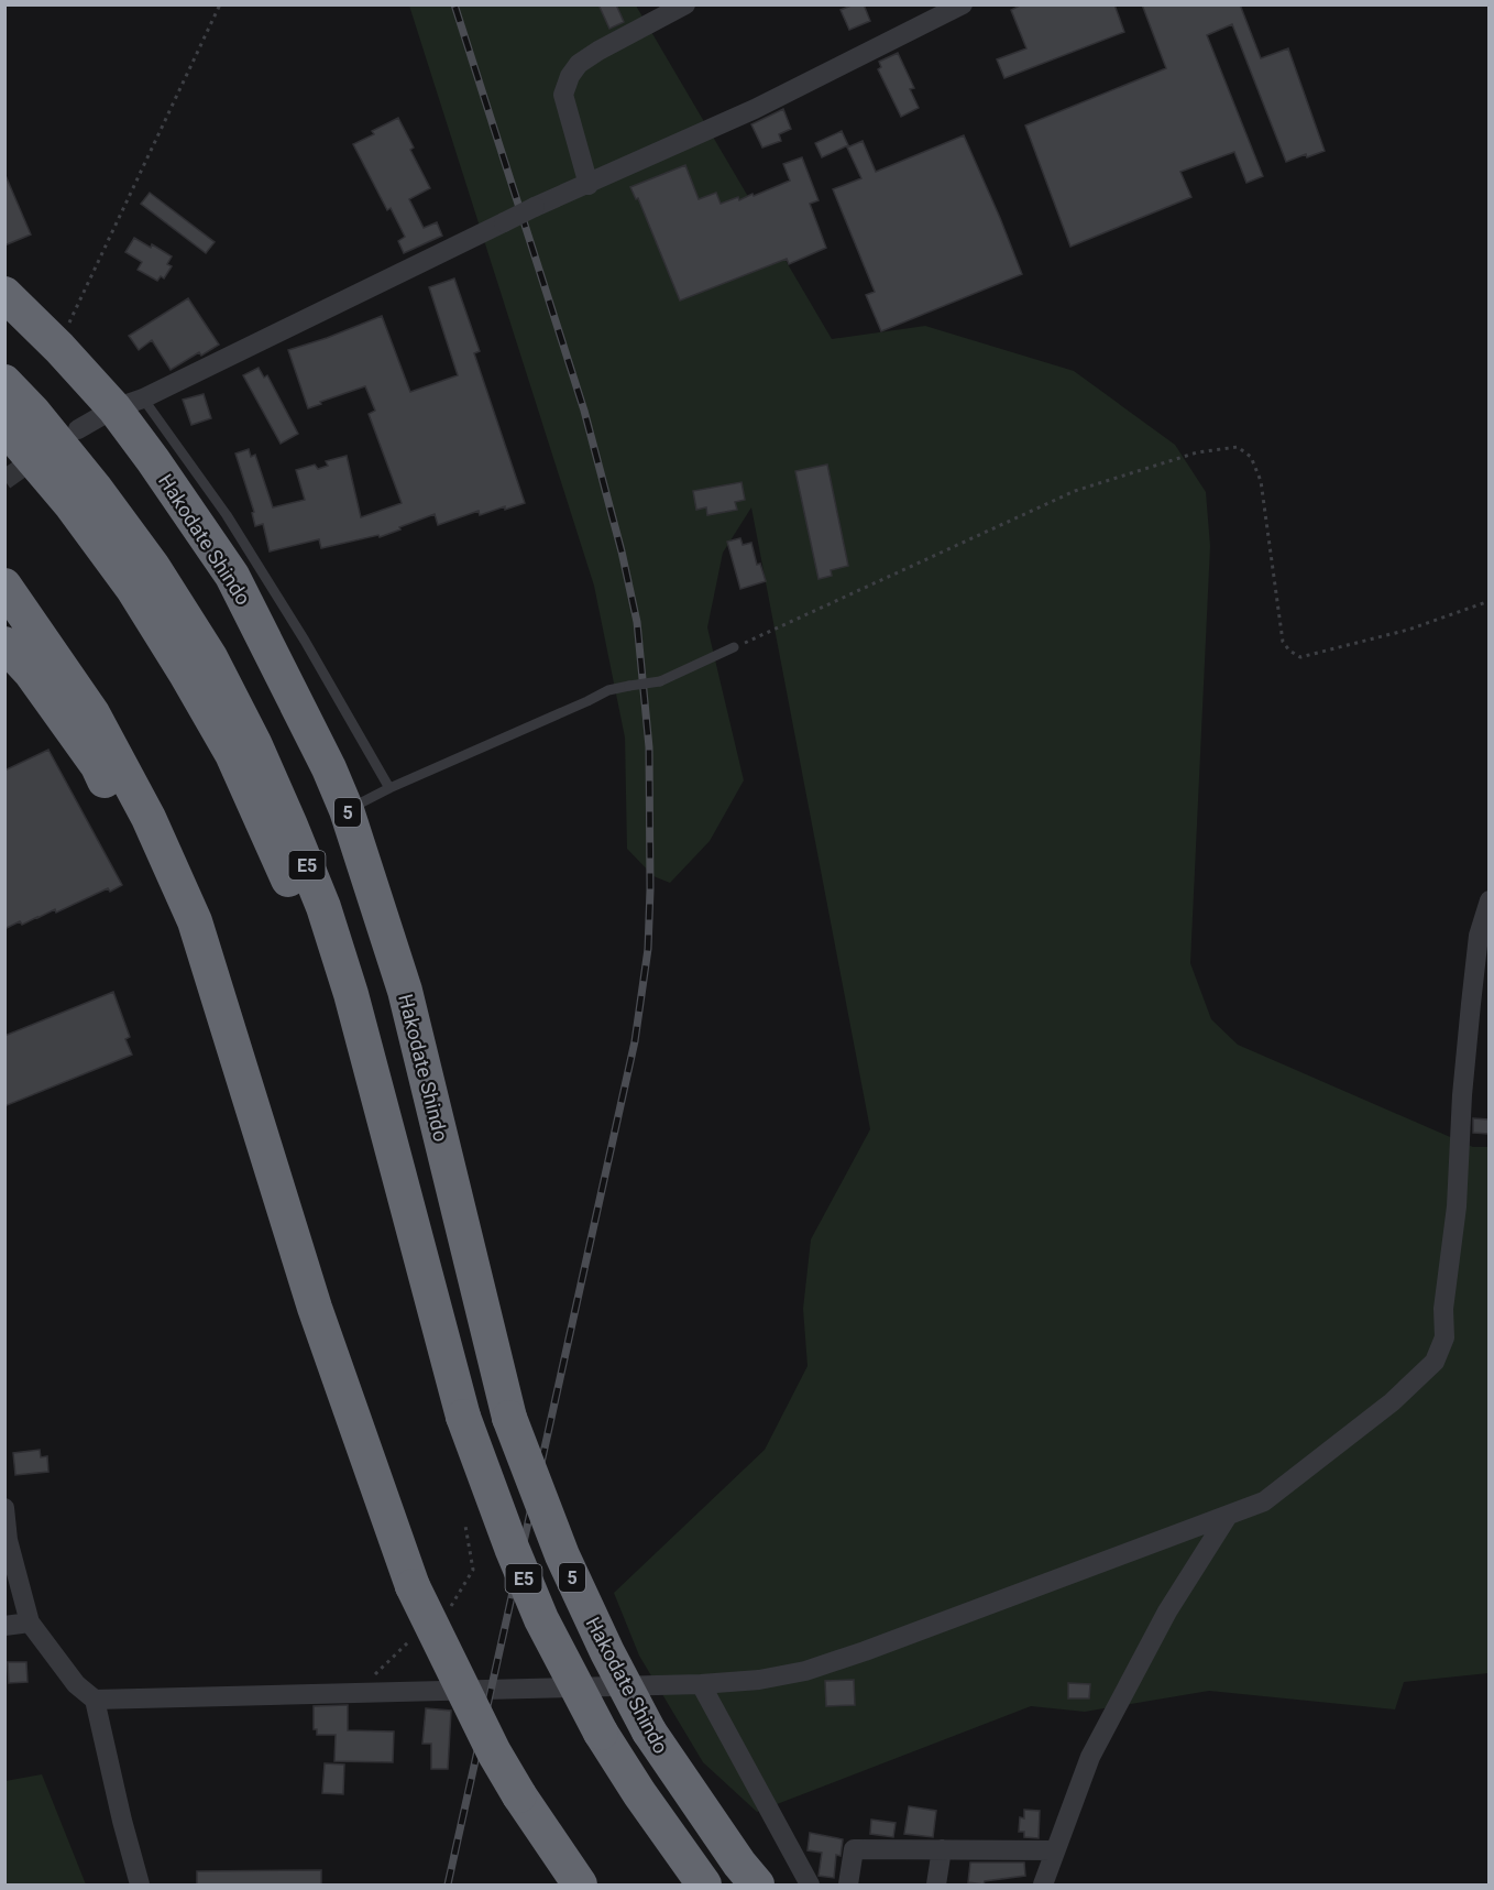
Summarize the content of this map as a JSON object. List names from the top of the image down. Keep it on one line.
{"streets":{"highway":["Hakodate Shindo","5","E5"]}}
